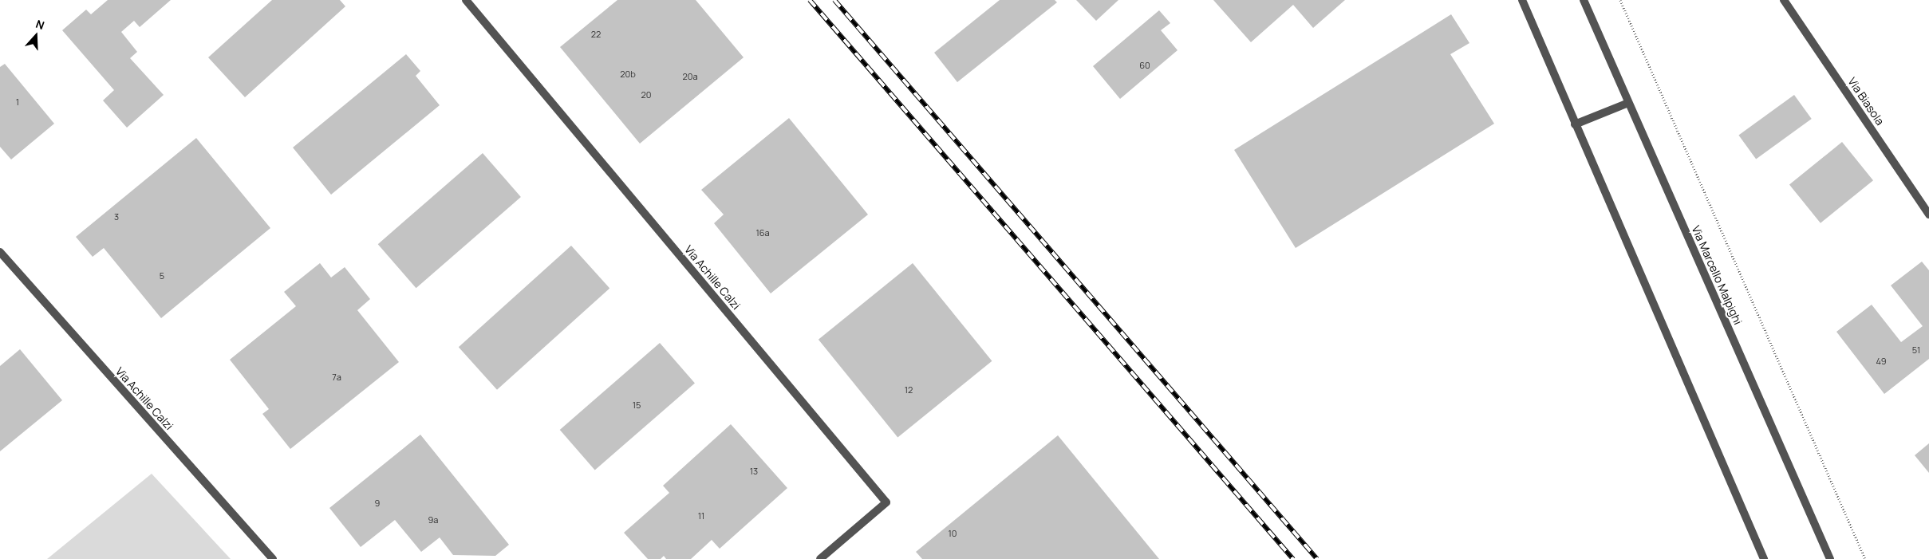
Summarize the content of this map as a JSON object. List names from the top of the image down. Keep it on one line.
{"streets":{"street":["Via Biasola","Via Marcello Malpighi","Via Achille Calzi"]},"house_numbers":["22","60","20b","20a","20","1","3","16a","5","51","49","7a","12","15","13","9","11","9a","10"],"north":"top"}
